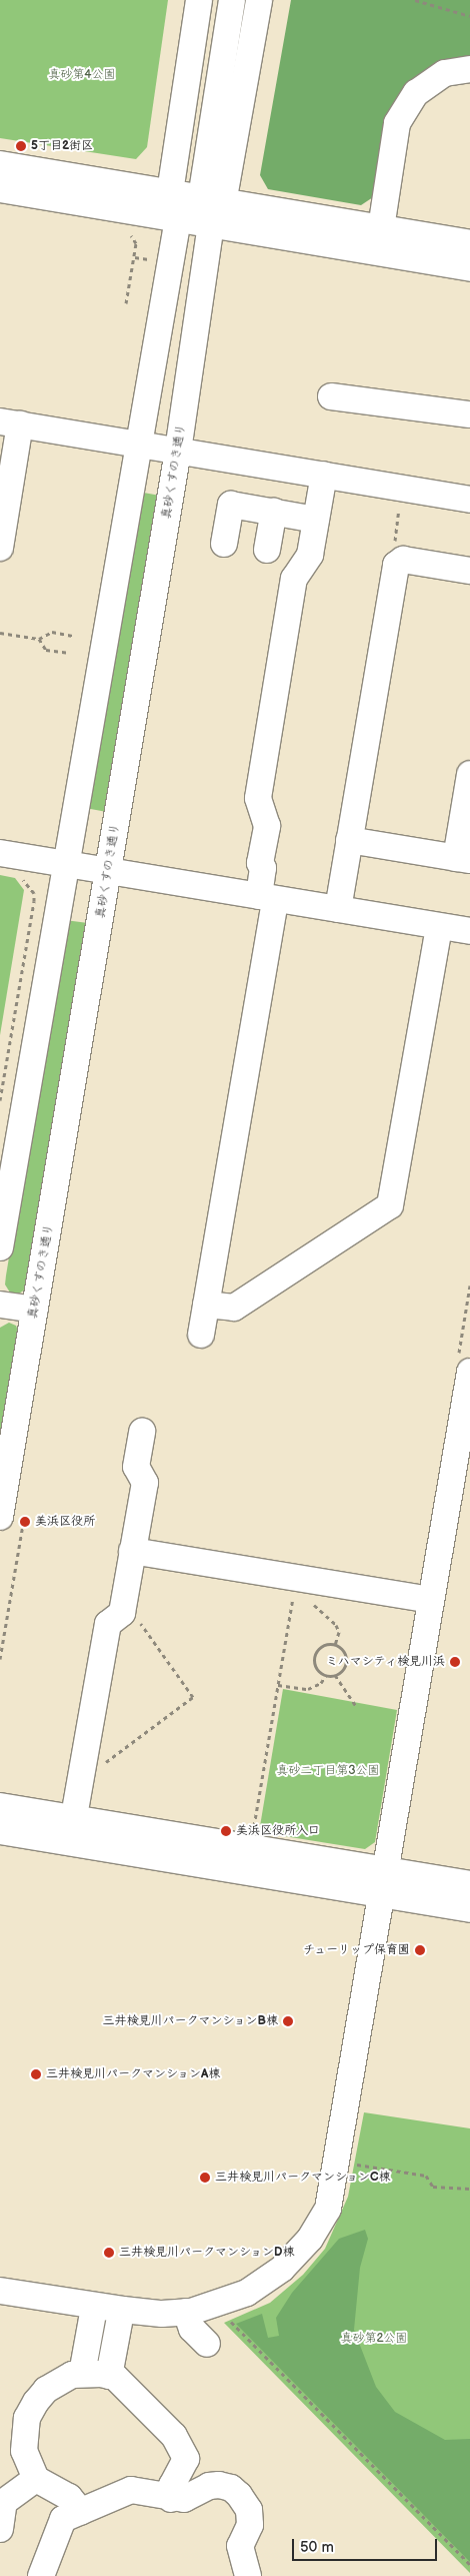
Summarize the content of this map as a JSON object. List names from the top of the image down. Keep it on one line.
{"streets":{"street":["真砂くすのき通り"]},"parks":["真砂第4公園","真砂二丁目第3公園","真砂第2公園"],"places":["5丁目2街区","美浜区役所","ミハマシティ検見川浜","美浜区役所入口","チューリップ保育園","三井検見川パークマンションB棟","三井検見川パークマンションA棟","三井検見川パークマンションC棟","三井検見川パークマンションD棟"],"scale_bar":"50 m"}
